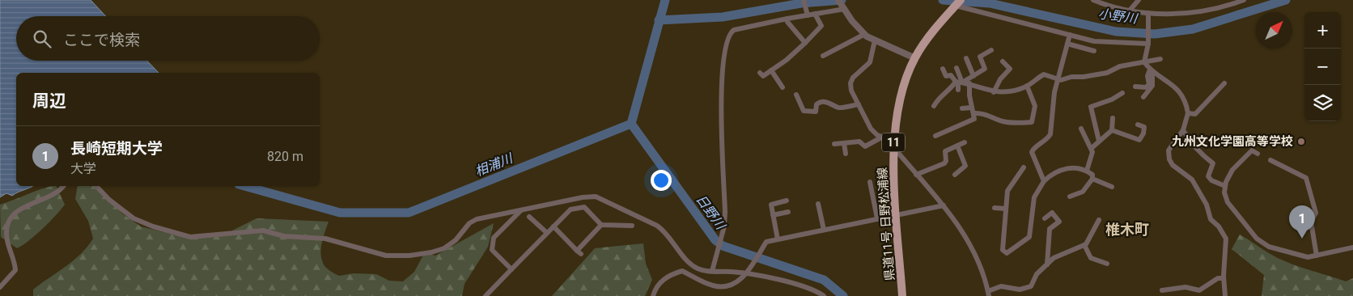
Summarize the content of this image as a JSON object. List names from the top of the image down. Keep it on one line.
{"streets":{"main road":["11","県道11号 日野松浦線"]},"districts":["椎木町"],"water":["小野川","相浦川","日野川"],"places":["九州文化学園高等学校"],"north":"top right","page":{"map_buttons":["+","−"],"search":"ここで検索","heading":"周辺","list":[{"mark":"1","name":"長崎短期大学","note":"大学","value":"820 m"}],"pins":"1"}}
